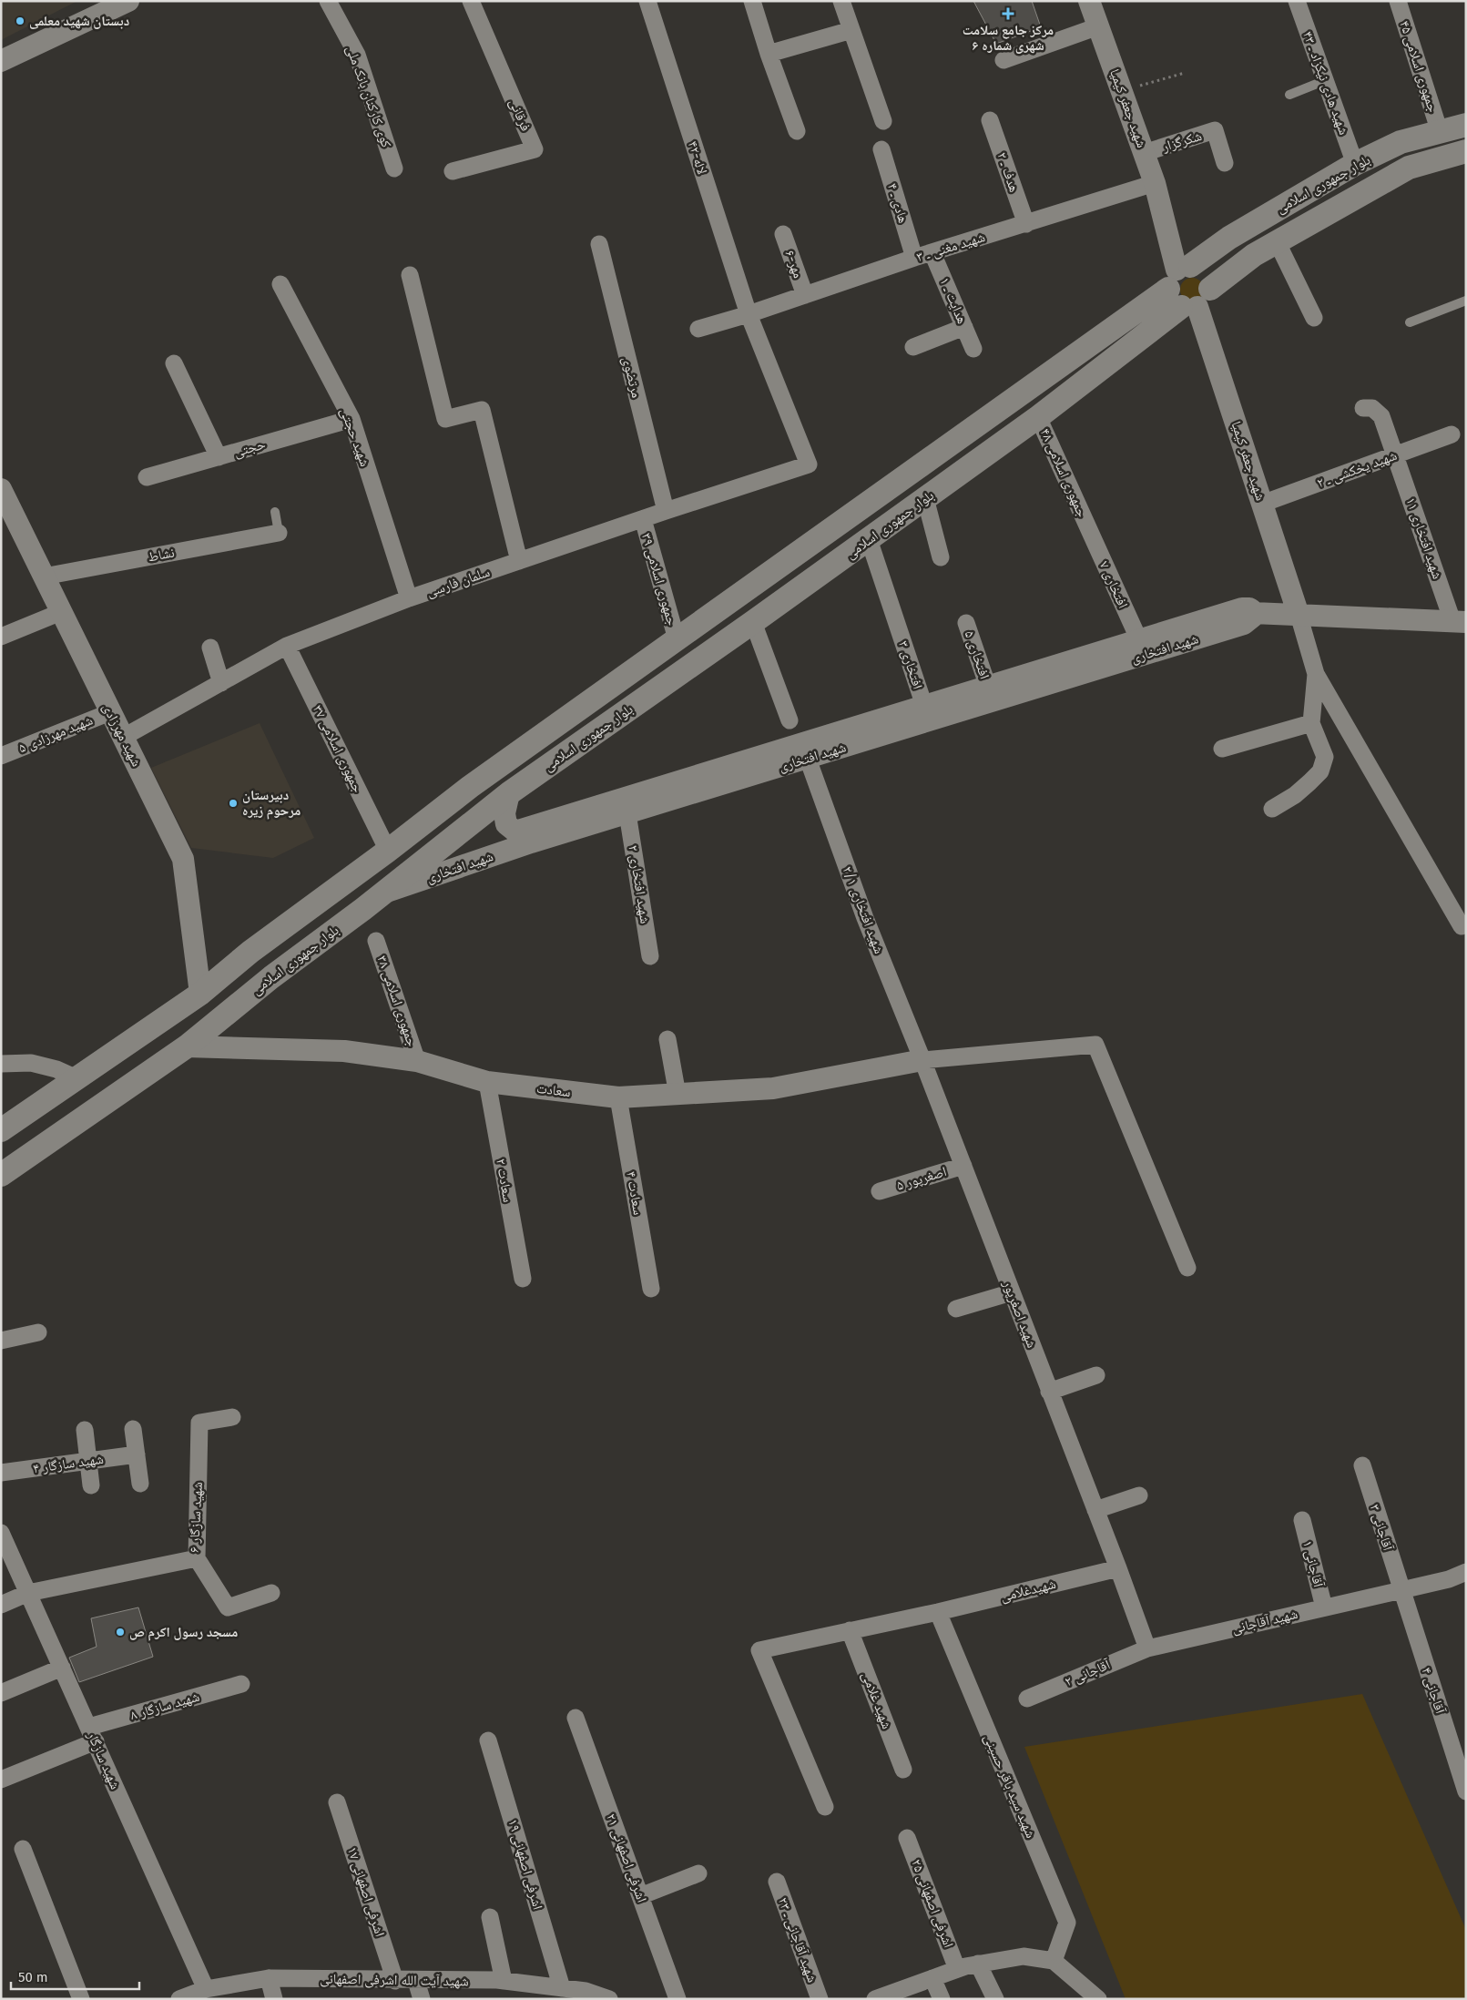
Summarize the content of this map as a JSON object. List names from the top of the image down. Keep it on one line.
{"streets":{"main road":["بلوار جمهوری اسلامی"],"street":["جمهوری اسلامی ۴۵","شهید هادی نیکزاد ـ ۴۳","کوی کارکنان بانک ملی","شهید جعفر کیمیا","فرقانی","شکرگزار","لاله-۴۲","هدف ـ ۲","هادی ـ ۴","شهید مغنی ـ ۳","مهر-۶","هدایت ـ ۱","مرتضوی","شهید حجتی","حجتی","شهید یخکشی ـ ۲","جمهوری اسلامی ۴۸","شهید افتخاری ۱۱","نشاط","جمهوری اسلامی ۳۹","سلمان فارسی","افتخاری ۷","شهید افتخاری","افتخاری ۵","افتخاری ۳","شهید مهرزادی ۵","شهید مهرزادی","جمهوری اسلامی ۳۷","شهید افتخاری ۲","شهید افتخاری ۲/۱","جمهوری اسلامی ۳۸","سعادت","اصغرپور ۵","سعادت ۲","سعادت ۴","شهید اصغرپور","شهید سازگار ۴","شهید سازگار ۶","آقاجانی ۳","آقاجانی ۱","شهیدغلامی","شهید آقاجانی","آقاجانی ۲","آقاجانی ۴","شهید غلامی","شهید سازگار ۸","شهید سازگار","شهید سید باقر حسینی","اشرفی اصفهانی ۲۱","اشرفی اصفهانی ۱۹","اشرفی اصفهانی ۱۷","اشرفی اصفهانی ۲۵","شهید آقاجانی ـ ۲۳","شهید آیت الله اشرفی اصفهانی"]},"crossings":[["جمهوری اسلامی ۴۵","بلوار جمهوری اسلامی"],["شهید هادی نیکزاد ـ ۴۳","بلوار جمهوری اسلامی"],["شهید جعفر کیمیا","شکرگزار"],["شهید جعفر کیمیا","بلوار جمهوری اسلامی"],["شهید جعفر کیمیا","شهید مغنی ـ ۳"],["شهید جعفر کیمیا","شهید یخکشی ـ ۲"],["شهید جعفر کیمیا","شهید افتخاری"],["لاله-۴۲","شهید مغنی ـ ۳"],["لاله-۴۲","سلمان فارسی"],["هدف ـ ۲","شهید مغنی ـ ۳"],["بلوار جمهوری اسلامی","جمهوری اسلامی ۴۸"],["بلوار جمهوری اسلامی","جمهوری اسلامی ۳۹"],["بلوار جمهوری اسلامی","شهید افتخاری"],["بلوار جمهوری اسلامی","افتخاری ۳"],["بلوار جمهوری اسلامی","شهید مهرزادی"],["بلوار جمهوری اسلامی","جمهوری اسلامی ۳۷"],["بلوار جمهوری اسلامی","سعادت"],["هادی ـ ۴","شهید مغنی ـ ۳"],["شهید مغنی ـ ۳","مهر-۶"],["شهید مغنی ـ ۳","هدایت ـ ۱"],["مرتضوی","سلمان فارسی"],["شهید حجتی","حجتی"],["شهید حجتی","سلمان فارسی"],["شهید یخکشی ـ ۲","شهید افتخاری ۱۱"],["جمهوری اسلامی ۴۸","افتخاری ۷"],["شهید افتخاری ۱۱","شهید افتخاری"],["نشاط","شهید مهرزادی"],["جمهوری اسلامی ۳۹","سلمان فارسی"],["سلمان فارسی","شهید مهرزادی"],["سلمان فارسی","جمهوری اسلامی ۳۷"],["شهید افتخاری","شهید افتخاری ۲"],["شهید افتخاری","شهید افتخاری ۲/۱"],["شهید مهرزادی ۵","شهید مهرزادی"],["شهید افتخاری ۲/۱","سعادت"],["شهید افتخاری ۲/۱","شهید اصغرپور"],["جمهوری اسلامی ۳۸","سعادت"],["سعادت","سعادت ۲"],["سعادت","سعادت ۴"],["سعادت","شهید اصغرپور"],["اصغرپور ۵","شهید اصغرپور"],["شهید اصغرپور","شهیدغلامی"],["شهید سازگار ۶","شهید سازگار"],["آقاجانی ۳","شهید آقاجانی"],["آقاجانی ۳","آقاجانی ۴"],["آقاجانی ۱","شهید آقاجانی"],["شهیدغلامی","شهید غلامی"],["شهیدغلامی","شهید سید باقر حسینی"],["شهید آقاجانی","آقاجانی ۲"],["شهید آقاجانی","آقاجانی ۴"],["شهید سازگار ۸","شهید سازگار"],["شهید سازگار","شهید آیت الله اشرفی اصفهانی"],["اشرفی اصفهانی ۱۹","شهید آیت الله اشرفی اصفهانی"],["اشرفی اصفهانی ۱۷","شهید آیت الله اشرفی اصفهانی"]],"places":{"health":["مرکز جامع سلامت شهری شماره ۶"],"other":["دبستان شهید معلمی","دبیرستان مرحوم زیره","مسجد رسول اکرم ص"]},"scale_bar":"50 m"}
